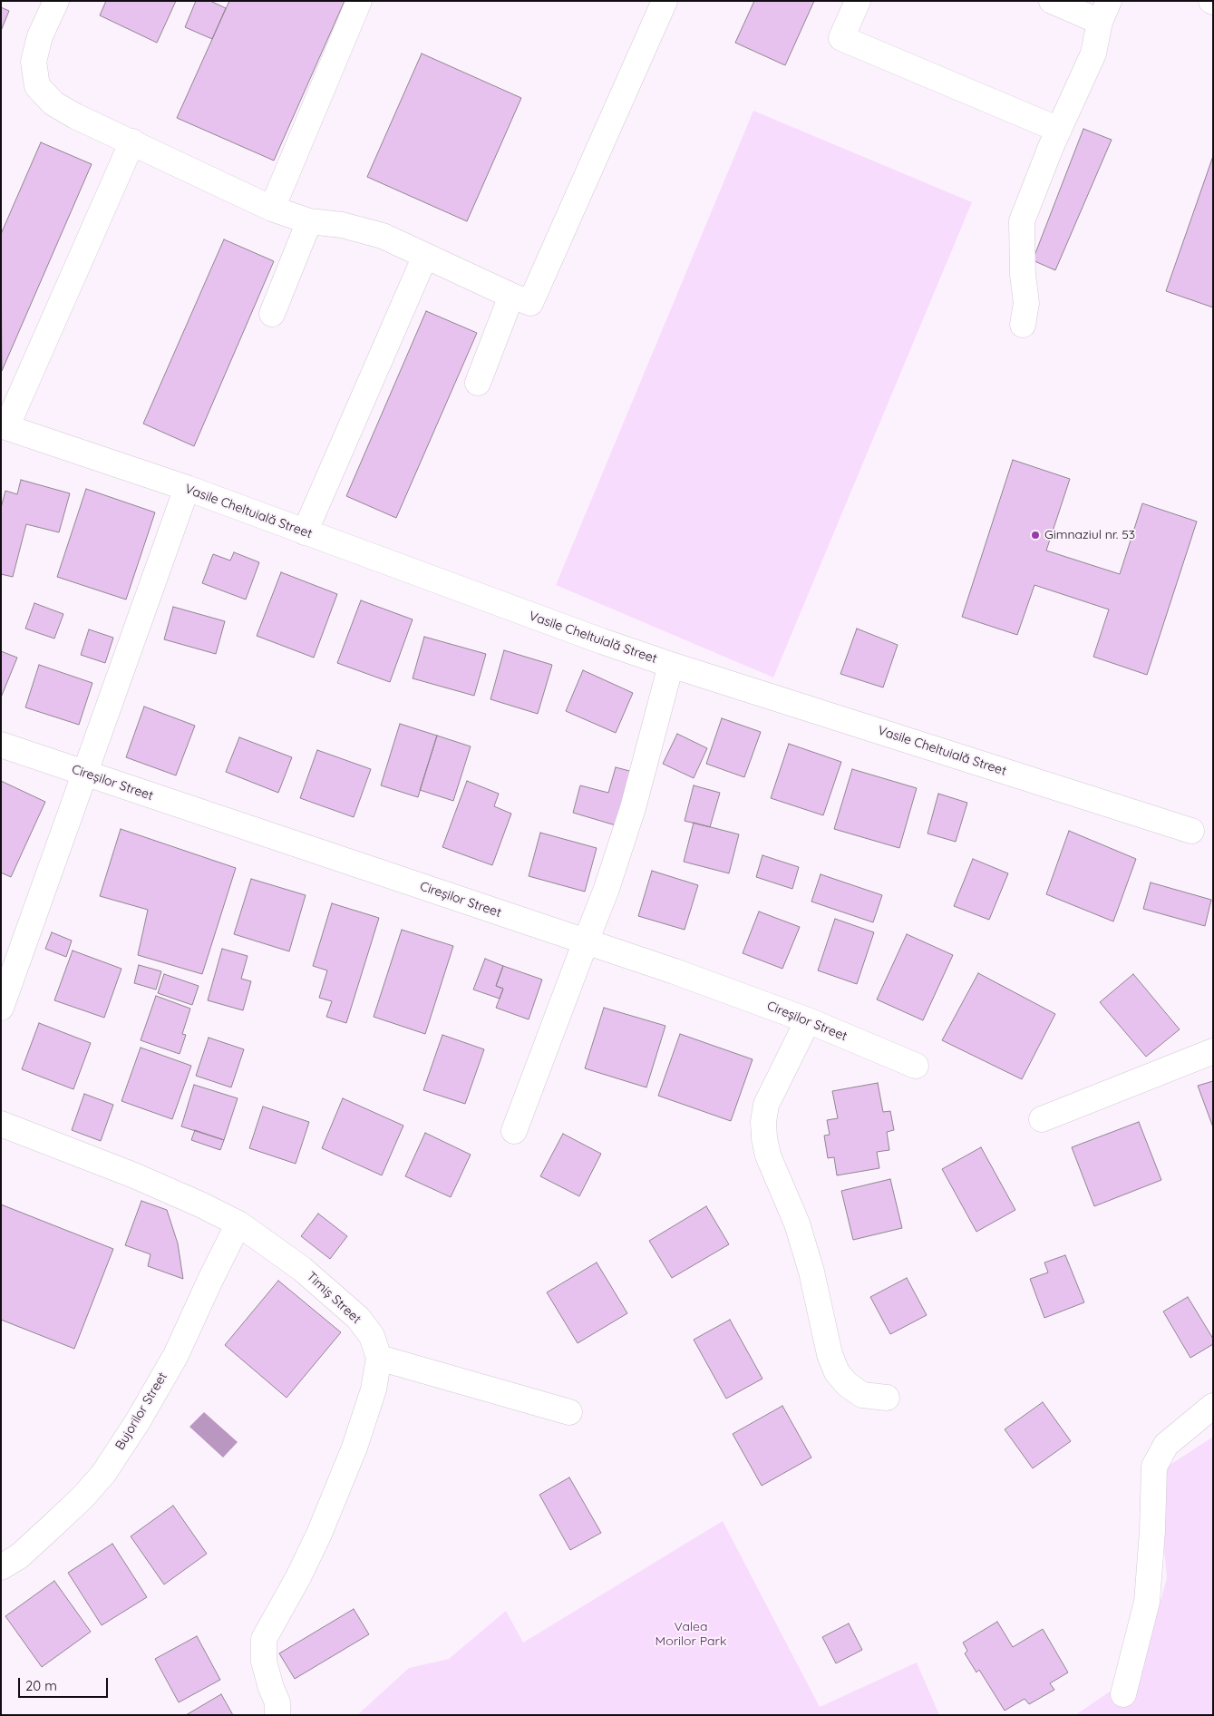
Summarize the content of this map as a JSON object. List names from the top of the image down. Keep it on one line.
{"streets":{"street":["Vasile Cheltuială Street","Cireșilor Street","Timiș Street","Bujorilor Street"]},"crossings":[["Timiș Street","Bujorilor Street"]],"parks":["Valea Morilor Park"],"places":["Gimnaziul nr. 53"],"scale_bar":"20 m"}
